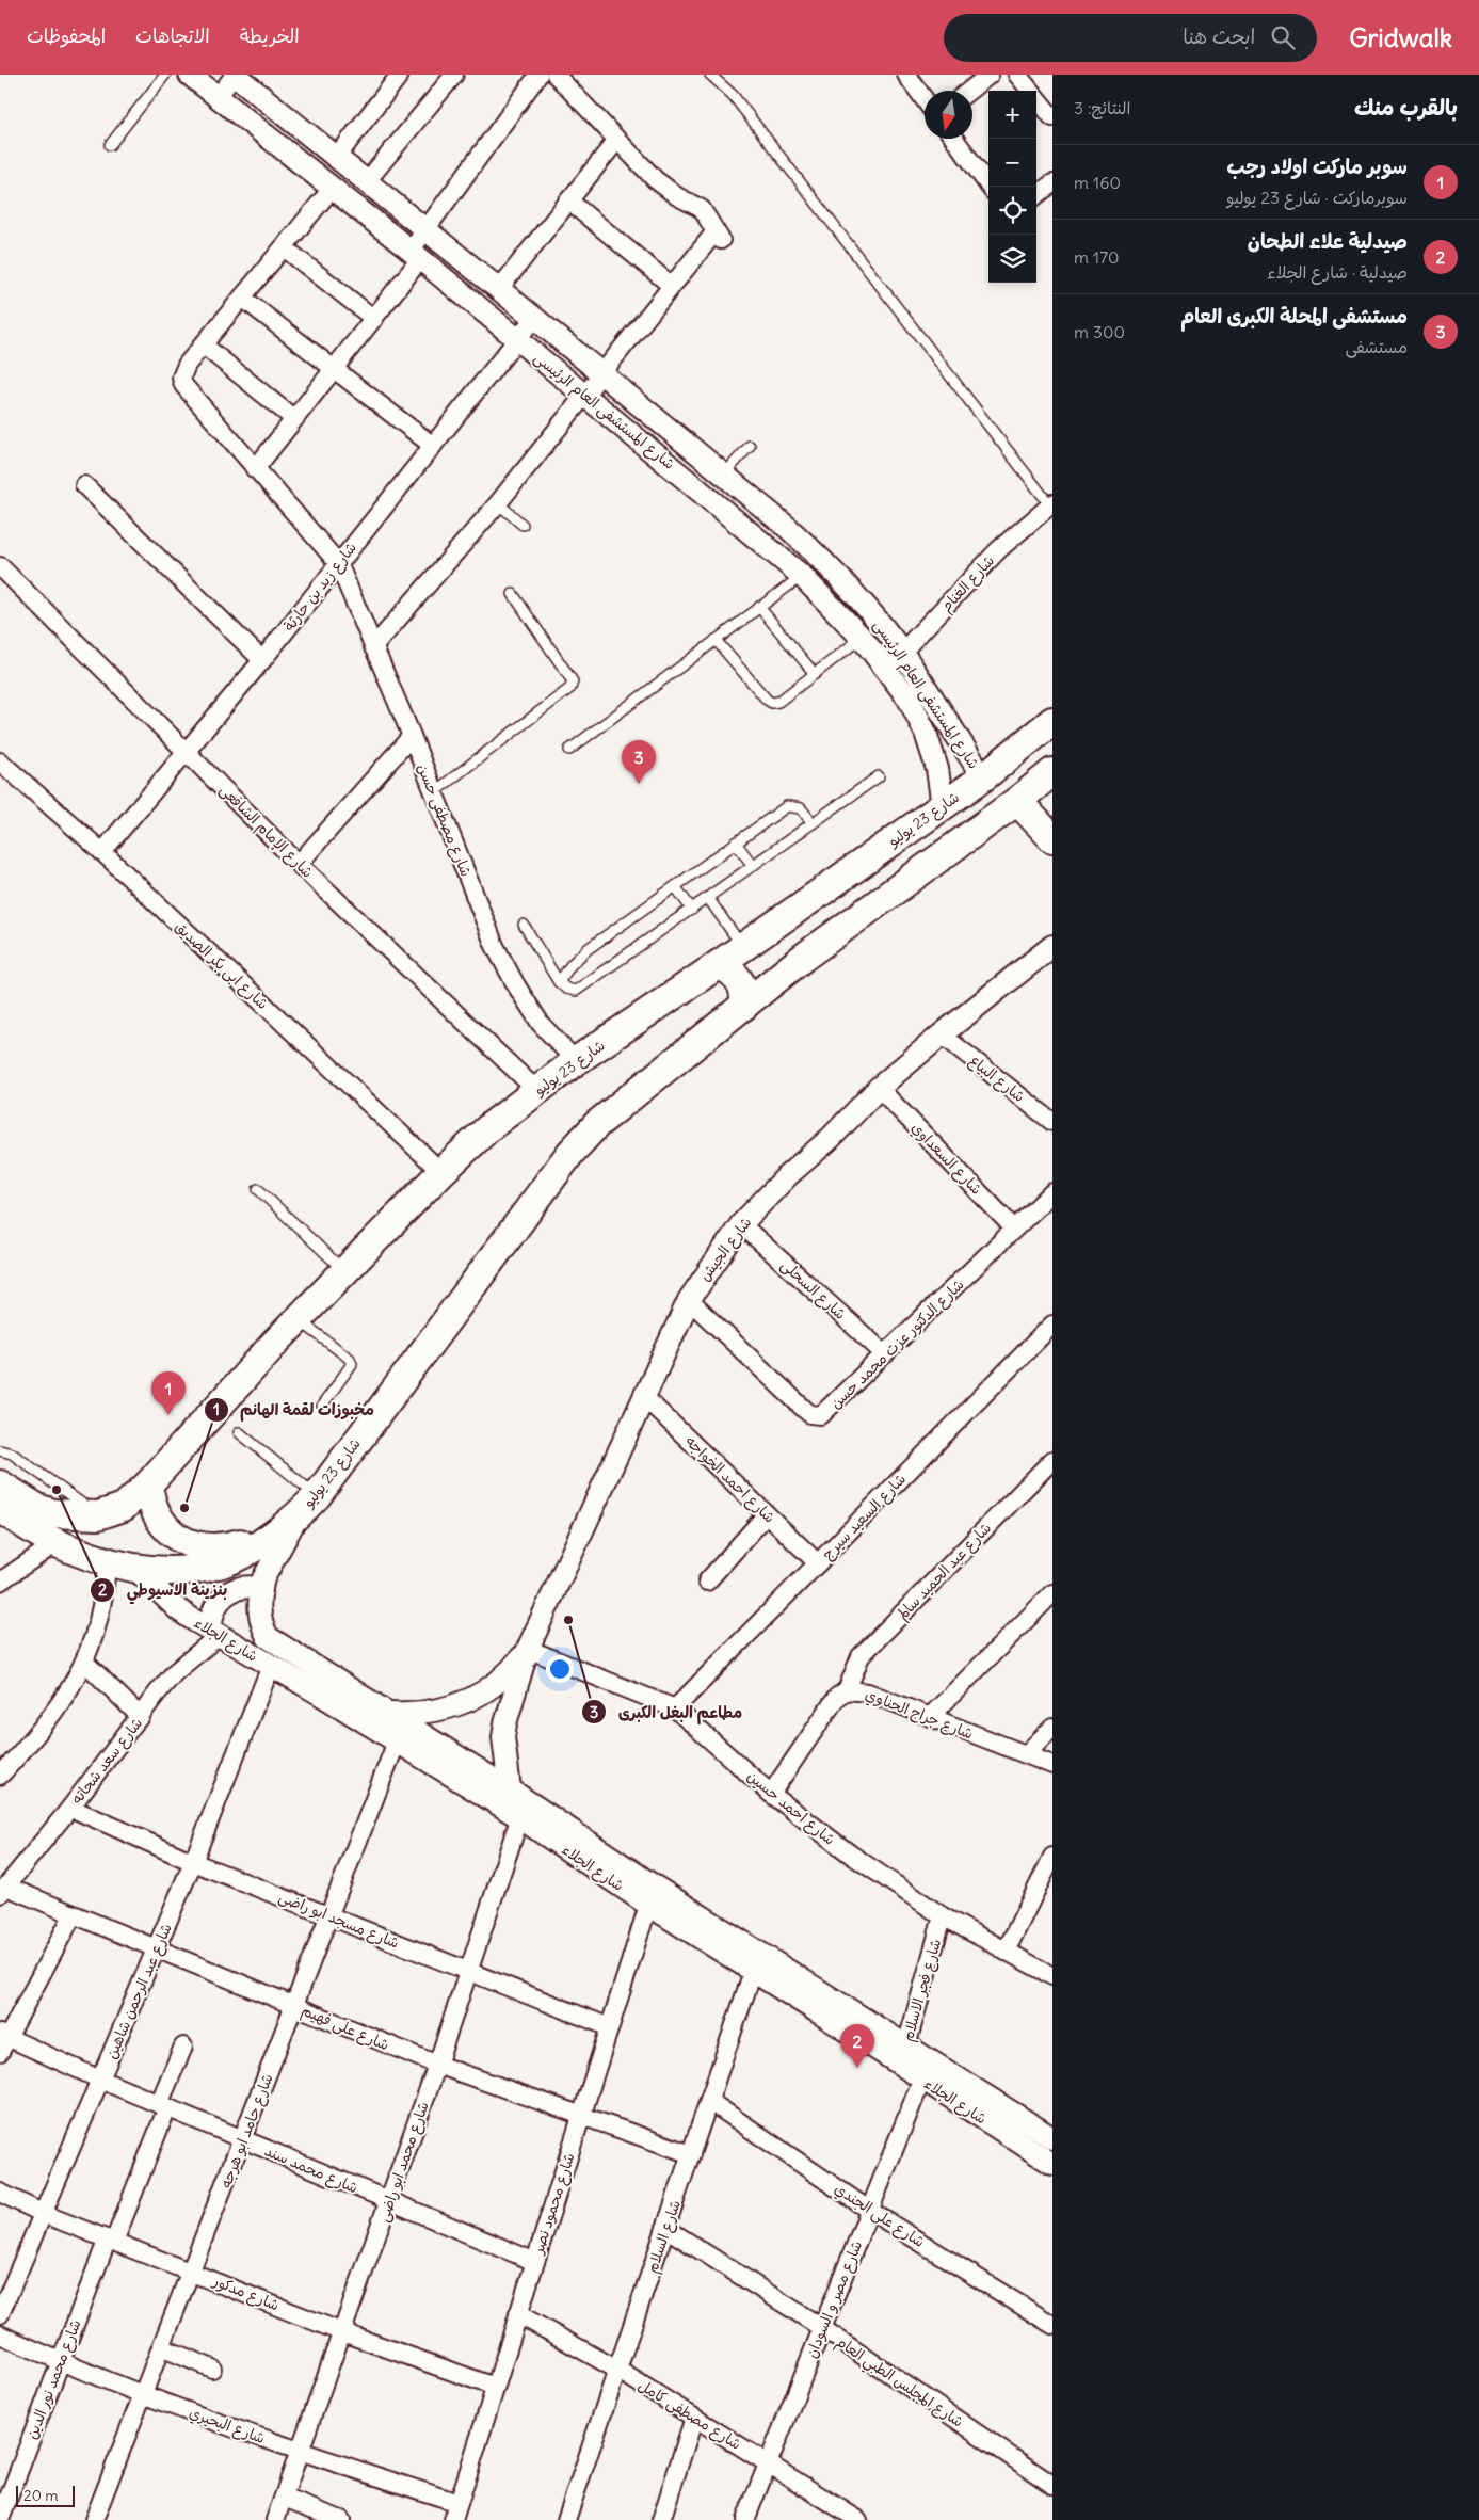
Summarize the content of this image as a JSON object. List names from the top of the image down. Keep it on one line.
{"streets":{"main road":["شارع 23 يوليو","شارع الجلاء"],"street":["شارع المستشفى العام الرئيسى","شارع الغنام","شارع زيد بن حارثة","شارع مصطفى حسن","شارع الإمام الشافعى","شارع ابى بكر الصديق","شارع البياع","شارع السعداوي","شارع الجيش","شارع السحلى","شارع الدكتور عزت محمد حسن","شارع احمد الخواجه","شارع السعيد سيرج","شارع عبد الحميد سالم","شارع جراج الحناوي","شارع سعد شحاته","شارع احمد حسين","شارع مسجد ابو راضى","شارع فجر الاسلام","شارع عبد الرحمن شاهين","شارع على فهيم","شارع حامد ابو هرجه","شارع محمد ابو راضى","شارع محمد سند","شارع محمود نصر","شارع على الجندي","شارع السلام","شارع مدكور","شارع مصر و السودان","شارع محمد نور الدين","شارع المجلس الطبي العام","شارع مصطفى كامل","شارع البحيري"]},"crossings":[["شارع المستشفى العام الرئيسى","شارع الغنام"],["شارع المستشفى العام الرئيسى","شارع زيد بن حارثة"],["شارع المستشفى العام الرئيسى","شارع 23 يوليو"],["شارع المستشفى العام الرئيسى","شارع مصطفى حسن"],["شارع زيد بن حارثة","شارع مصطفى حسن"],["شارع زيد بن حارثة","شارع الإمام الشافعى"],["شارع زيد بن حارثة","شارع ابى بكر الصديق"],["شارع 23 يوليو","شارع مصطفى حسن"],["شارع 23 يوليو","شارع الإمام الشافعى"],["شارع 23 يوليو","شارع ابى بكر الصديق"],["شارع 23 يوليو","شارع الجلاء"],["شارع البياع","شارع الجيش"],["شارع السعداوي","شارع الجيش"],["شارع السعداوي","شارع الدكتور عزت محمد حسن"],["شارع الجيش","شارع السحلى"],["شارع الجيش","شارع الدكتور عزت محمد حسن"],["شارع الجيش","شارع احمد الخواجه"],["شارع الجيش","شارع الجلاء"],["شارع الجيش","شارع احمد حسين"],["شارع الجيش","شارع محمد ابو راضى"],["شارع السحلى","شارع الدكتور عزت محمد حسن"],["شارع احمد الخواجه","شارع السعيد سيرج"],["شارع السعيد سيرج","شارع احمد حسين"],["شارع عبد الحميد سالم","شارع جراج الحناوي"],["شارع الجلاء","شارع سعد شحاته"],["شارع الجلاء","شارع فجر الاسلام"],["شارع الجلاء","شارع عبد الرحمن شاهين"],["شارع الجلاء","شارع حامد ابو هرجه"],["شارع الجلاء","شارع محمد ابو راضى"],["شارع الجلاء","شارع محمود نصر"],["شارع الجلاء","شارع السلام"],["شارع الجلاء","شارع مصر و السودان"],["شارع جراج الحناوي","شارع احمد حسين"],["شارع سعد شحاته","شارع مسجد ابو راضى"],["شارع سعد شحاته","شارع على فهيم"],["شارع احمد حسين","شارع فجر الاسلام"],["شارع مسجد ابو راضى","شارع عبد الرحمن شاهين"],["شارع مسجد ابو راضى","شارع حامد ابو هرجه"],["شارع مسجد ابو راضى","شارع محمد ابو راضى"],["شارع مسجد ابو راضى","شارع محمود نصر"],["شارع عبد الرحمن شاهين","شارع على فهيم"],["شارع عبد الرحمن شاهين","شارع محمد سند"],["شارع عبد الرحمن شاهين","شارع مدكور"],["شارع على فهيم","شارع حامد ابو هرجه"],["شارع على فهيم","شارع محمد ابو راضى"],["شارع على فهيم","شارع محمود نصر"],["شارع على فهيم","شارع السلام"],["شارع حامد ابو هرجه","شارع محمد سند"],["شارع حامد ابو هرجه","شارع مدكور"],["شارع حامد ابو هرجه","شارع البحيري"],["شارع محمد ابو راضى","شارع محمد سند"],["شارع محمد ابو راضى","شارع مدكور"],["شارع محمد ابو راضى","شارع البحيري"],["شارع محمد سند","شارع محمود نصر"],["شارع محمد سند","شارع محمد نور الدين"],["شارع محمود نصر","شارع مدكور"],["شارع محمود نصر","شارع مصطفى كامل"],["شارع محمود نصر","شارع البحيري"],["شارع على الجندي","شارع السلام"],["شارع على الجندي","شارع مصر و السودان"],["شارع السلام","شارع المجلس الطبي العام"],["شارع السلام","شارع مصطفى كامل"],["شارع مدكور","شارع محمد نور الدين"],["شارع مصر و السودان","شارع المجلس الطبي العام"],["شارع مصر و السودان","شارع مصطفى كامل"],["شارع محمد نور الدين","شارع البحيري"]],"places":["بنزينة الاسيوطي","مخبوزات لقمة الهانم","مطاعم البغل الكبرى"],"scale_bar":"20 m","north":"bottom","page":{"header":"Gridwalk","search":"ابحث هنا","nav":["الخريطة","الاتجاهات","المحفوظات"],"heading":["بالقرب منك","النتائج: 3"],"map_buttons":["+","−"],"list":[{"mark":"1","name":"سوبر ماركت اولاد رجب","note":"سوبرماركت · شارع 23 يوليو","value":"160 m"},{"mark":"2","name":"صيدلية علاء الطحان","note":"صيدلية · شارع الجلاء","value":"170 m"},{"mark":"3","name":"مستشفى المحلة الكبرى العام","note":"مستشفى","value":"300 m"}],"pins":["3","1","2"],"scale":"20 m"}}
